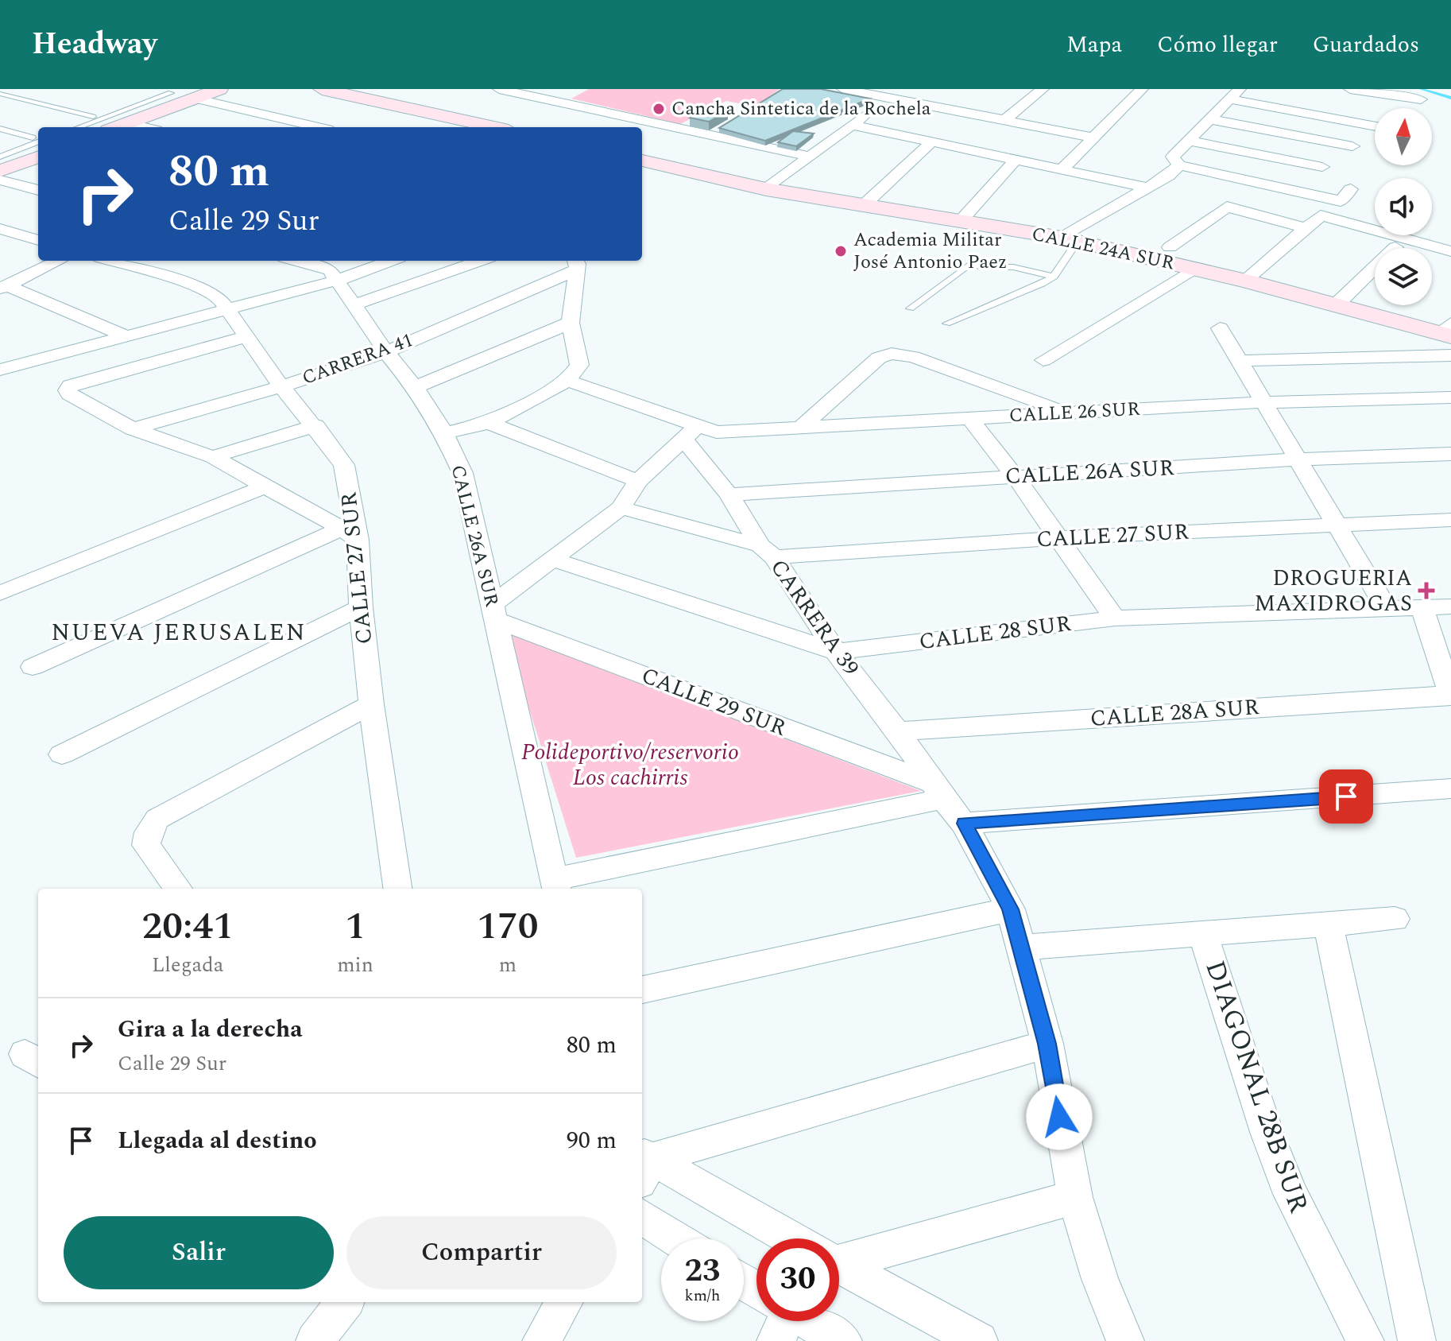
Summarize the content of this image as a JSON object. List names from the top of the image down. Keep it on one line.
{"streets":{"street":["CALLE 24A SUR","CARRERA 41","CALLE 26 SUR","CALLE 26A SUR","CALLE 27 SUR","CARRERA 39","CALLE 28 SUR","CALLE 29 SUR","CALLE 28A SUR","DIAGONAL 28B SUR"]},"crossings":[["CARRERA 41","CALLE 26A SUR"],["CARRERA 41","CALLE 27 SUR"],["CALLE 26 SUR","CARRERA 39"],["CALLE 26A SUR","CARRERA 39"],["CALLE 26A SUR","CALLE 29 SUR"],["CALLE 27 SUR","CARRERA 39"],["CARRERA 39","CALLE 28 SUR"],["CARRERA 39","CALLE 29 SUR"],["CARRERA 39","CALLE 28A SUR"]],"districts":["NUEVA JERUSALEN"],"parks":["Polideportivo/reservorio Los cachirris"],"places":{"other":["Cancha Sintetica de la Rochela","Academia Militar José Antonio Paez"],"health":["DROGUERIA MAXIDROGAS"]},"north":"top","page":{"header":"Headway","nav":["Mapa","Cómo llegar","Guardados"],"turn":["80 m","Calle 29 Sur"],"eta":["20:41","Llegada","1","min","170","m"],"list":[{"name":"Gira a la derecha","note":"Calle 29 Sur","value":"80 m"},{"name":"Llegada al destino","value":"90 m"}],"buttons":["Salir","Compartir"],"speed":"23 km/h","limit":"30"}}
